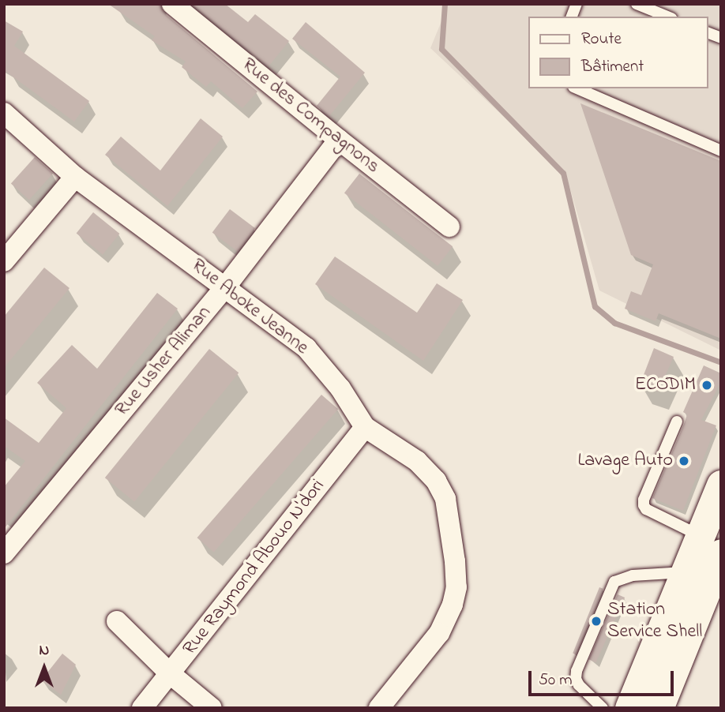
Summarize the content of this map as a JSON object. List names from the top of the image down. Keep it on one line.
{"streets":{"street":["Rue des Compagnons","Rue Aboke Jeanne","Rue Usher Aliman","Rue Raymond Abouo N'dori"]},"crossings":[["Rue des Compagnons","Rue Usher Aliman"],["Rue Aboke Jeanne","Rue Usher Aliman"],["Rue Aboke Jeanne","Rue Raymond Abouo N'dori"]],"places":["ECODIM","Lavage Auto","Station Service Shell"],"legend":["Route","Bâtiment"],"scale_bar":"50 m","north":"top"}
